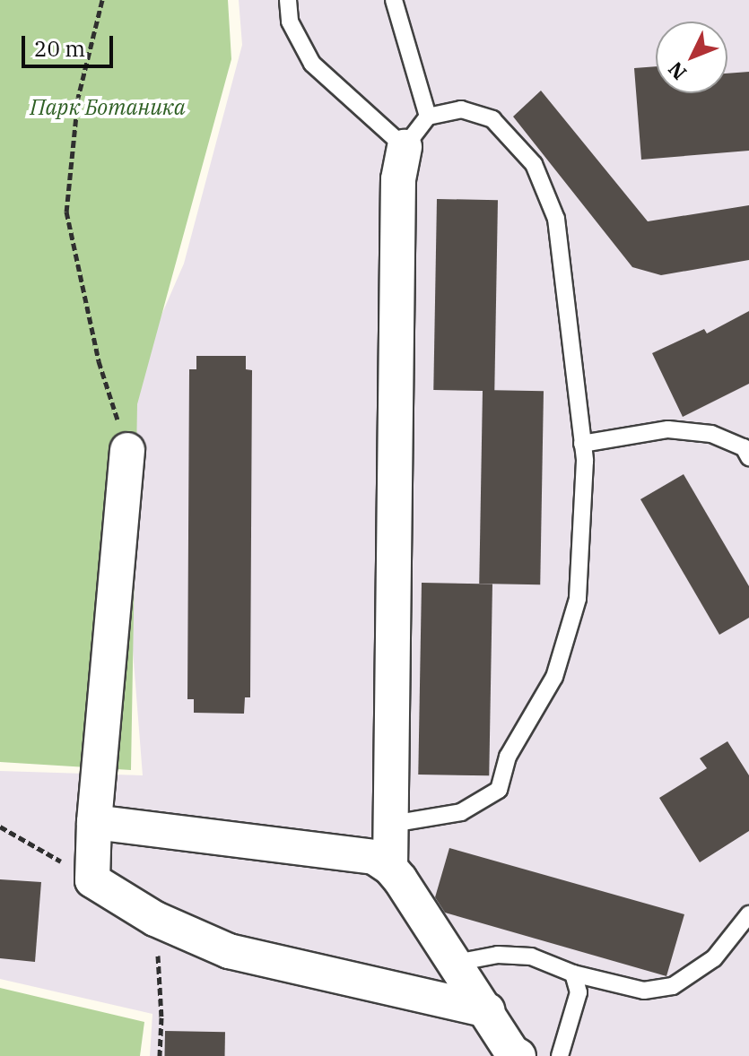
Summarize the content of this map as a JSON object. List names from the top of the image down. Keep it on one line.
{"parks":["Парк Ботаника"],"scale_bar":"20 m","north":"bottom left"}
